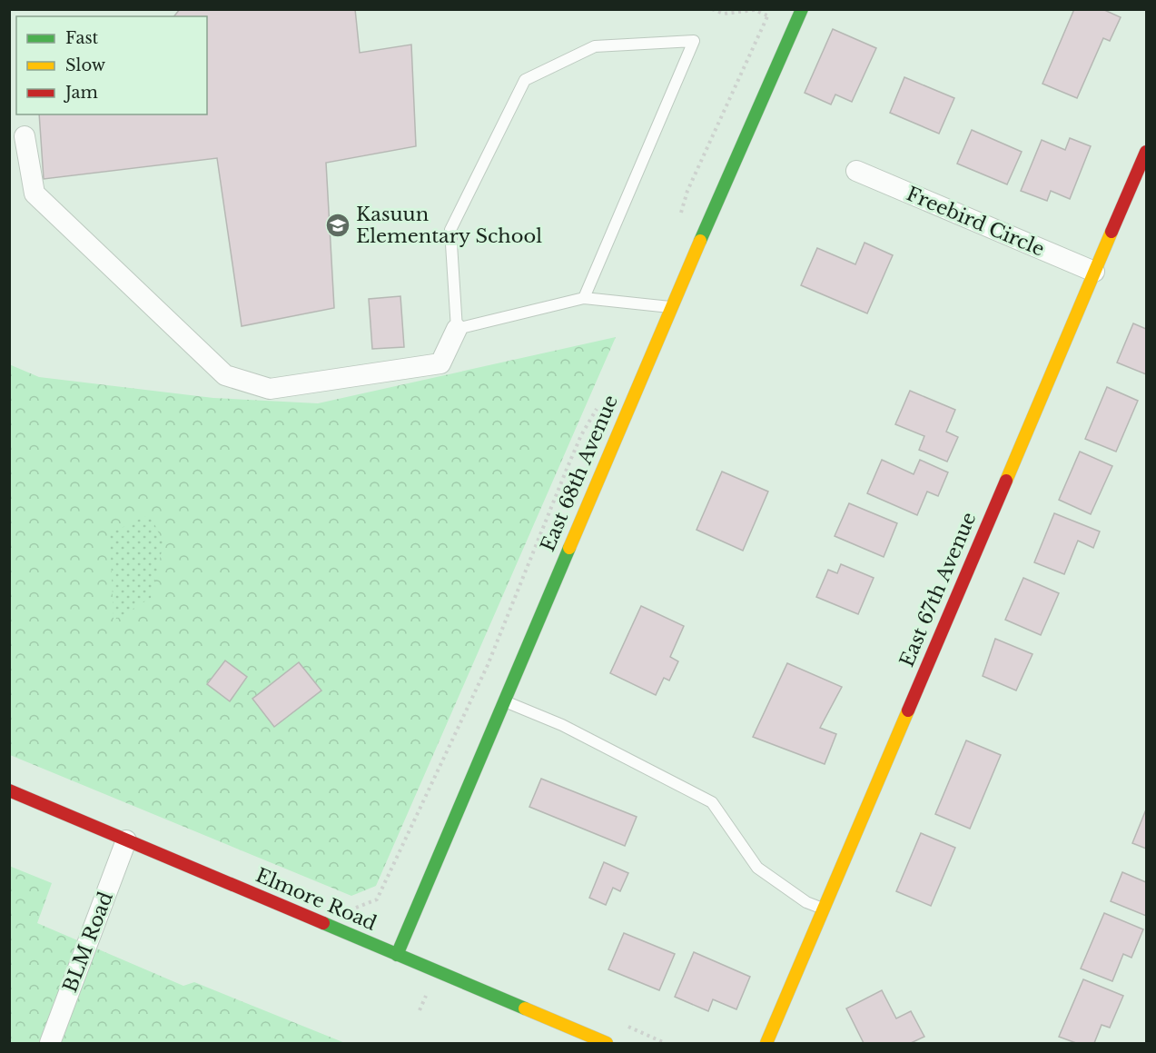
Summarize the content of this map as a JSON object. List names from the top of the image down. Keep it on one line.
{"streets":{"street":["Freebird Circle","East 68th Avenue","East 67th Avenue","Elmore Road","BLM Road"]},"crossings":[["Freebird Circle","East 67th Avenue"],["East 68th Avenue","Elmore Road"],["Elmore Road","BLM Road"]],"places":{"school or university":["Kasuun Elementary School"]},"legend":["Fast","Slow","Jam"]}
